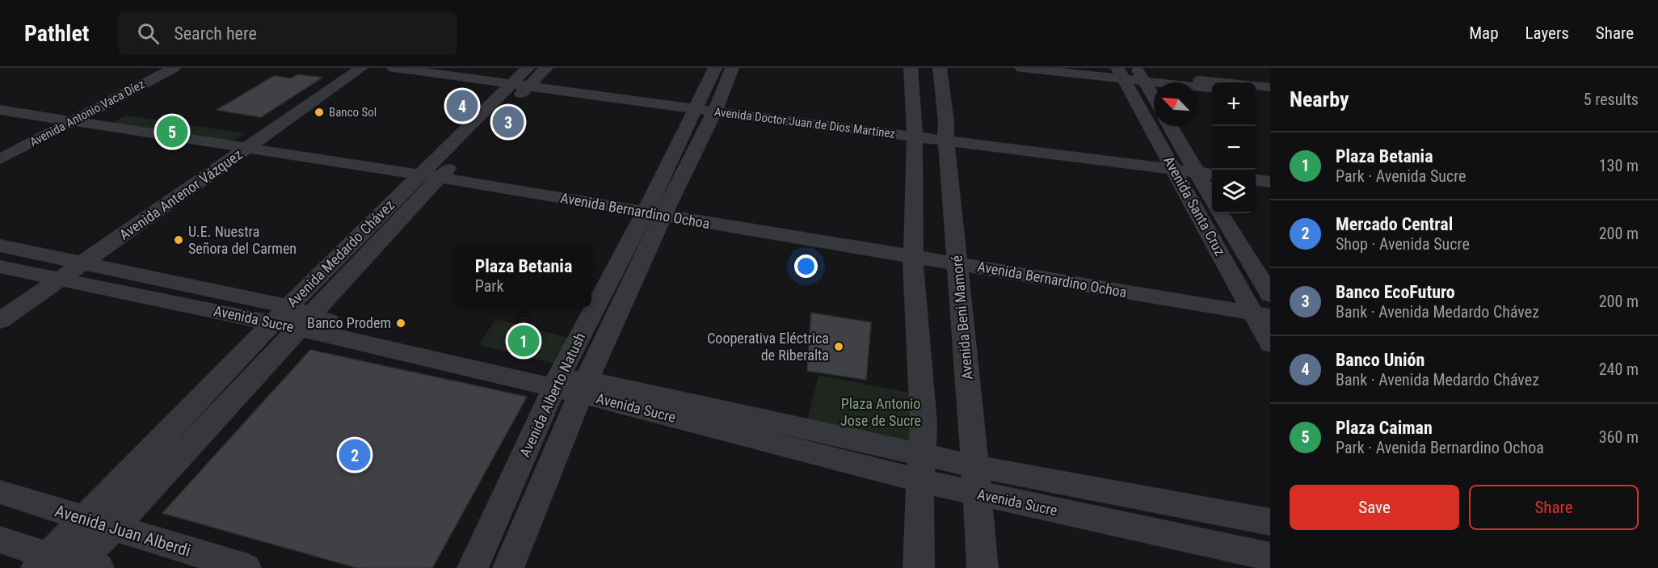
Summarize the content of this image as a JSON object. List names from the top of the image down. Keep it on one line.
{"streets":{"street":["Avenida Antonio Vaca Díez","Avenida Doctor Juan de Dios Martínez","Avenida Antenor Vázquez","Avenida Santa Cruz","Avenida Bernardino Ochoa","Avenida Medardo Chávez","Avenida Beni Mamoré","Avenida Sucre","Avenida Alberto Natush","Avenida Juan Alberdi"]},"crossings":[["Avenida Antonio Vaca Díez","Avenida Bernardino Ochoa"],["Avenida Doctor Juan de Dios Martínez","Avenida Santa Cruz"],["Avenida Doctor Juan de Dios Martínez","Avenida Medardo Chávez"],["Avenida Doctor Juan de Dios Martínez","Avenida Beni Mamoré"],["Avenida Doctor Juan de Dios Martínez","Avenida Alberto Natush"],["Avenida Antenor Vázquez","Avenida Bernardino Ochoa"],["Avenida Antenor Vázquez","Avenida Sucre"],["Avenida Santa Cruz","Avenida Bernardino Ochoa"],["Avenida Bernardino Ochoa","Avenida Medardo Chávez"],["Avenida Bernardino Ochoa","Avenida Beni Mamoré"],["Avenida Bernardino Ochoa","Avenida Alberto Natush"],["Avenida Medardo Chávez","Avenida Sucre"],["Avenida Medardo Chávez","Avenida Juan Alberdi"],["Avenida Beni Mamoré","Avenida Sucre"],["Avenida Sucre","Avenida Alberto Natush"]],"parks":["Plaza Antonio Jose de Sucre"],"places":["Banco Sol","U.E. Nuestra Señora del Carmen","Banco Prodem","Cooperativa Eléctrica de Riberalta"],"north":"top left","page":{"header":"Pathlet","search":"Search here","nav":["Map","Layers","Share"],"heading":["Nearby","5 results"],"map_buttons":["+","−"],"pins":["4","3","5","1","2"],"list":[{"mark":"1","name":"Plaza Betania","note":"Park · Avenida Sucre","value":"130 m"},{"mark":"2","name":"Mercado Central","note":"Shop · Avenida Sucre","value":"200 m"},{"mark":"3","name":"Banco EcoFuturo","note":"Bank · Avenida Medardo Chávez","value":"200 m"},{"mark":"4","name":"Banco Unión","note":"Bank · Avenida Medardo Chávez","value":"240 m"},{"mark":"5","name":"Plaza Caiman","note":"Park · Avenida Bernardino Ochoa","value":"360 m"}],"popup":["Plaza Betania","Park"],"buttons":["Save","Share"]}}
